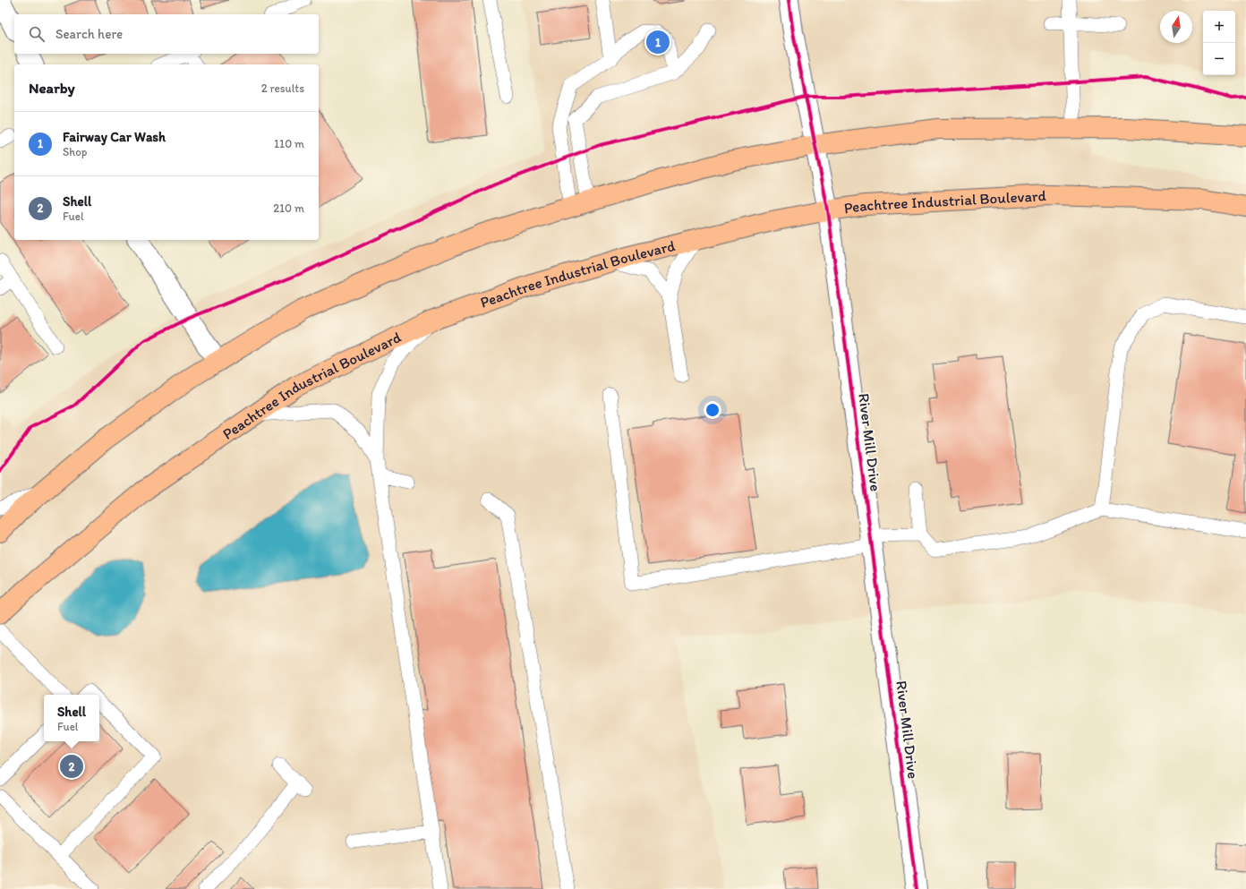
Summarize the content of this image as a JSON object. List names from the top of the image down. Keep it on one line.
{"streets":{"highway":["Peachtree Industrial Boulevard"],"street":["River Mill Drive"]},"crossings":[["Peachtree Industrial Boulevard","River Mill Drive"]],"north":"top","page":{"map_buttons":["+","−"],"search":"Search here","pins":["1","2"],"heading":["Nearby","2 results"],"list":[{"mark":"1","name":"Fairway Car Wash","note":"Shop","value":"110 m"},{"mark":"2","name":"Shell","note":"Fuel","value":"210 m"}],"popup":["Shell","Fuel"]}}
